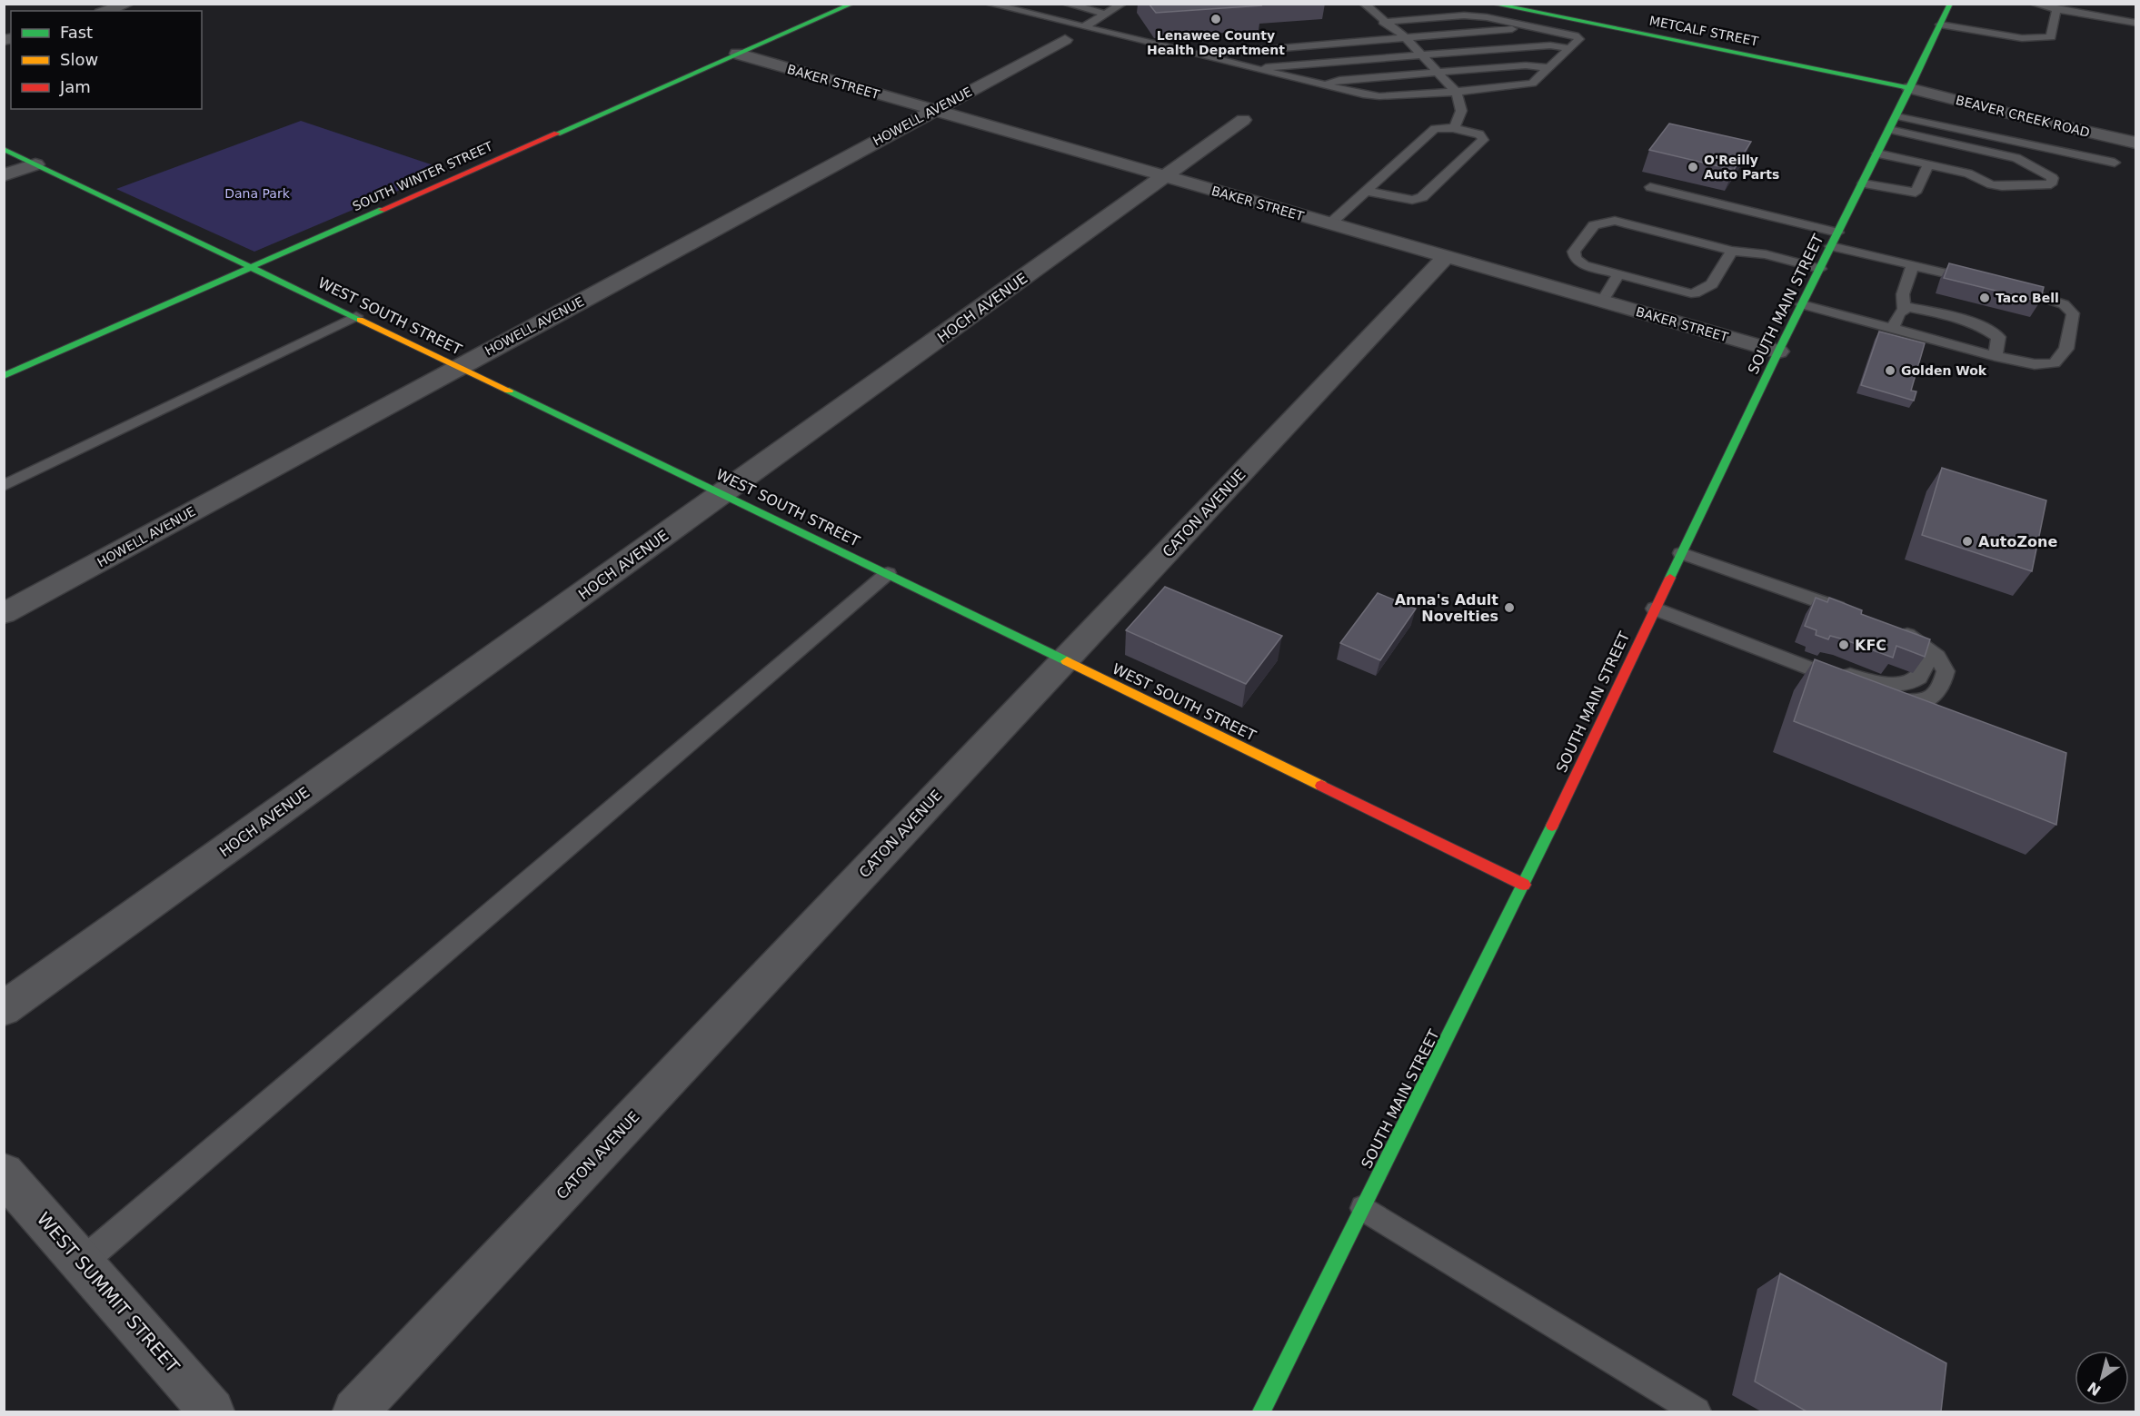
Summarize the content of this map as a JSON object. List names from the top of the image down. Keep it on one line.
{"streets":{"street":["METCALF STREET","BAKER STREET","HOWELL AVENUE","BEAVER CREEK ROAD","SOUTH WINTER STREET","SOUTH MAIN STREET","HOCH AVENUE","WEST SOUTH STREET","CATON AVENUE","WEST SUMMIT STREET"]},"crossings":[["METCALF STREET","BEAVER CREEK ROAD"],["METCALF STREET","SOUTH MAIN STREET"],["BAKER STREET","HOWELL AVENUE"],["BAKER STREET","SOUTH WINTER STREET"],["BAKER STREET","SOUTH MAIN STREET"],["BAKER STREET","HOCH AVENUE"],["BAKER STREET","CATON AVENUE"],["HOWELL AVENUE","WEST SOUTH STREET"],["BEAVER CREEK ROAD","SOUTH MAIN STREET"],["SOUTH WINTER STREET","WEST SOUTH STREET"],["SOUTH MAIN STREET","WEST SOUTH STREET"],["HOCH AVENUE","WEST SOUTH STREET"],["WEST SOUTH STREET","CATON AVENUE"]],"parks":["Dana Park"],"places":["Lenawee County Health Department","O'Reilly Auto Parts","Taco Bell","Golden Wok","AutoZone","Anna's Adult Novelties","KFC"],"legend":["Fast","Slow","Jam"],"north":"bottom left"}
